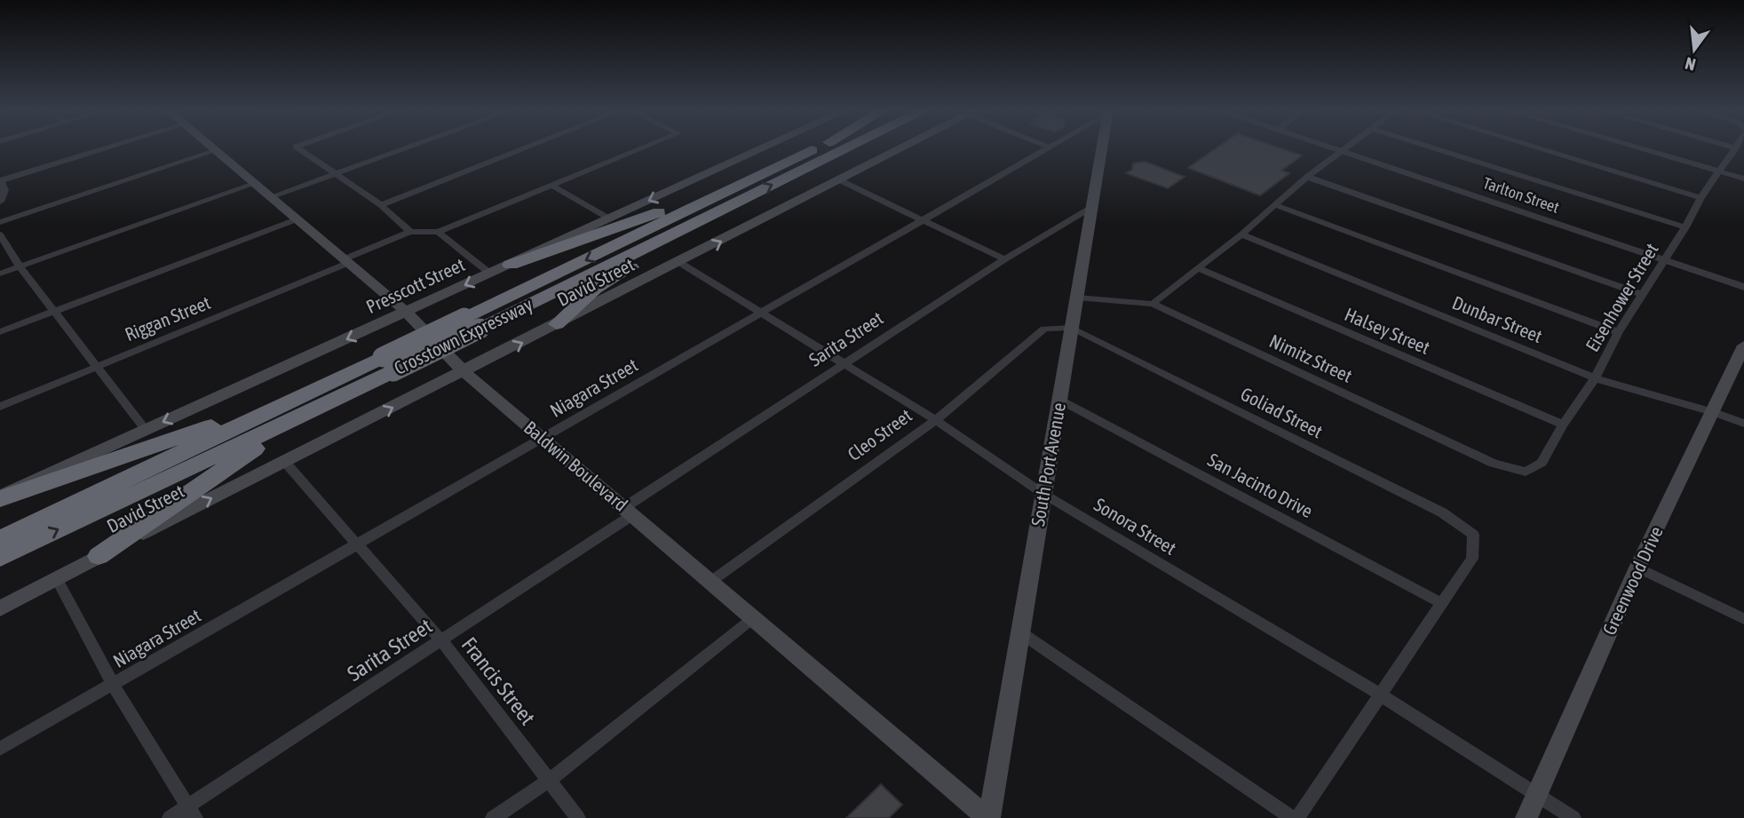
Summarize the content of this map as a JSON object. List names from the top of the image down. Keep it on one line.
{"streets":{"highway":["Crosstown Expressway"],"main road":["David Street","Presscott Street","South Port Avenue","Baldwin Boulevard","Greenwood Drive"],"street":["Tarlton Street","Eisenhower Street","Riggan Street","Dunbar Street","Halsey Street","Sarita Street","Nimitz Street","Niagara Street","Goliad Street","Cleo Street","San Jacinto Drive","Sonora Street","Francis Street"]},"crossings":[["Tarlton Street","Eisenhower Street"],["David Street","Baldwin Boulevard"],["David Street","Sonora Street"],["David Street","Francis Street"],["Presscott Street","Baldwin Boulevard"],["Eisenhower Street","Dunbar Street"],["Eisenhower Street","Halsey Street"],["Eisenhower Street","Nimitz Street"],["Riggan Street","Baldwin Boulevard"],["Dunbar Street","Greenwood Drive"],["Sarita Street","South Port Avenue"],["Sarita Street","Baldwin Boulevard"],["Sarita Street","Sonora Street"],["Sarita Street","Francis Street"],["Nimitz Street","South Port Avenue"],["Niagara Street","Baldwin Boulevard"],["Niagara Street","Sonora Street"],["Niagara Street","Francis Street"],["Goliad Street","Cleo Street"],["Goliad Street","South Port Avenue"],["Goliad Street","San Jacinto Drive"],["Cleo Street","South Port Avenue"],["Cleo Street","Baldwin Boulevard"],["Cleo Street","Sonora Street"],["South Port Avenue","Baldwin Boulevard"],["South Port Avenue","San Jacinto Drive"],["South Port Avenue","Sonora Street"],["Sonora Street","Greenwood Drive"]],"one_way":["David Street","Presscott Street"],"north":"bottom"}
